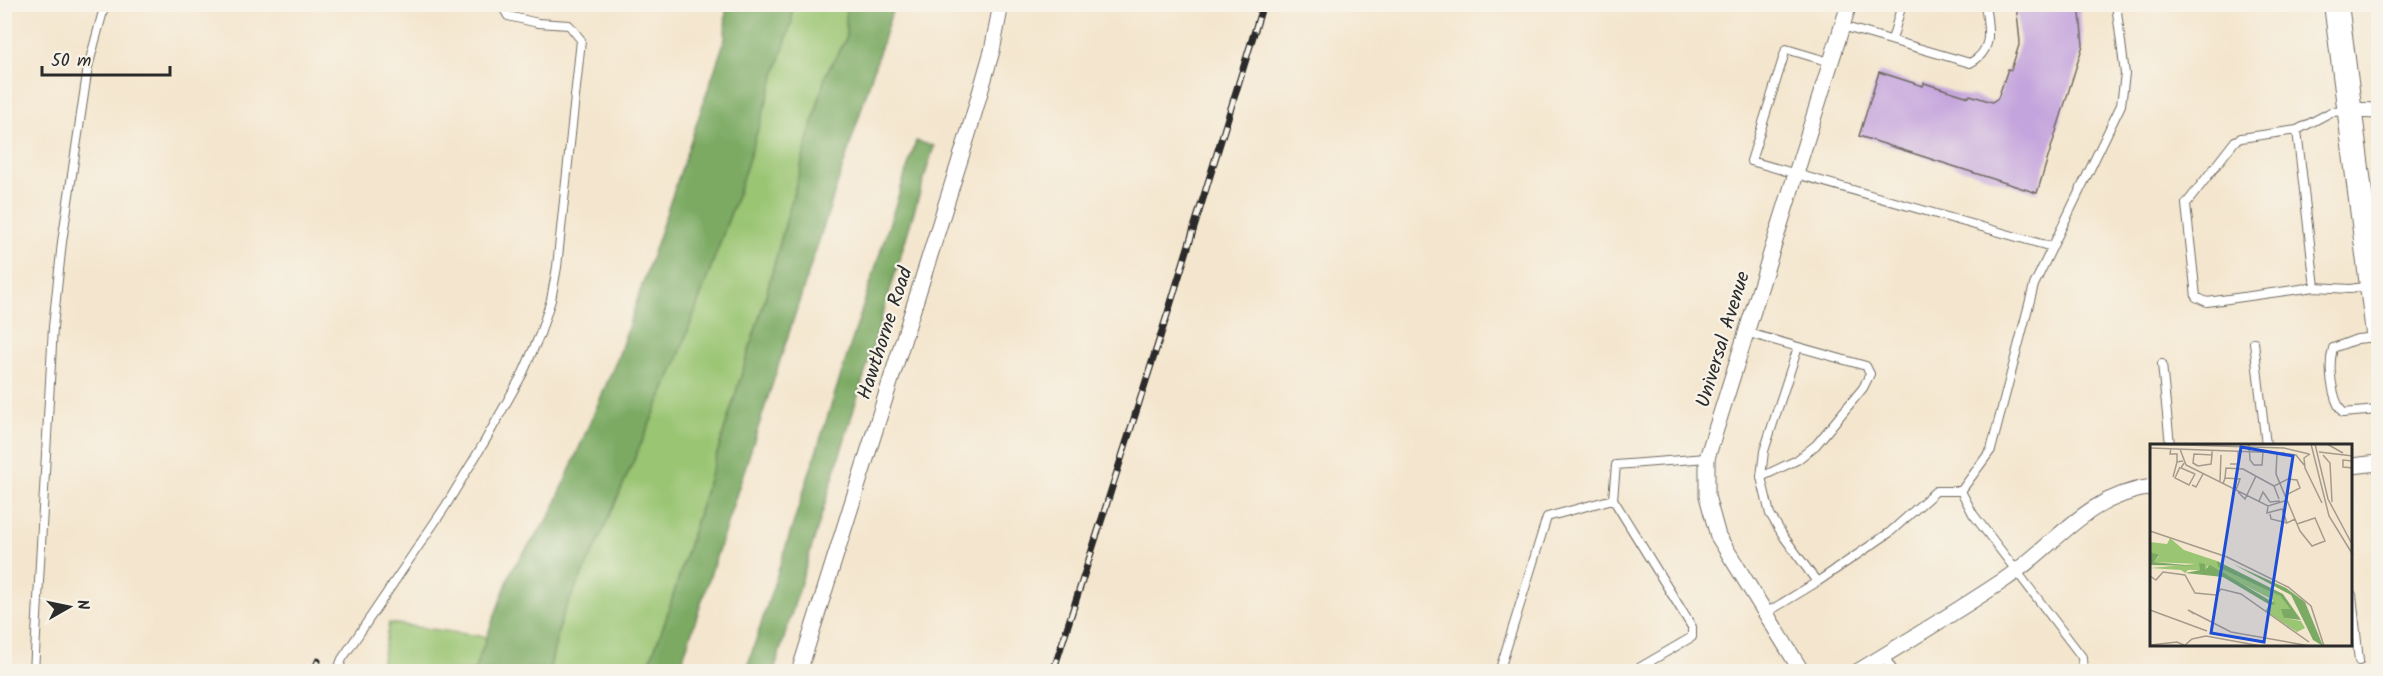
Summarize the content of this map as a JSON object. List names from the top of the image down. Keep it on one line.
{"streets":{"street":["Hawthorne Road","Universal Avenue"]},"scale_bar":"50 m","north":"right"}
